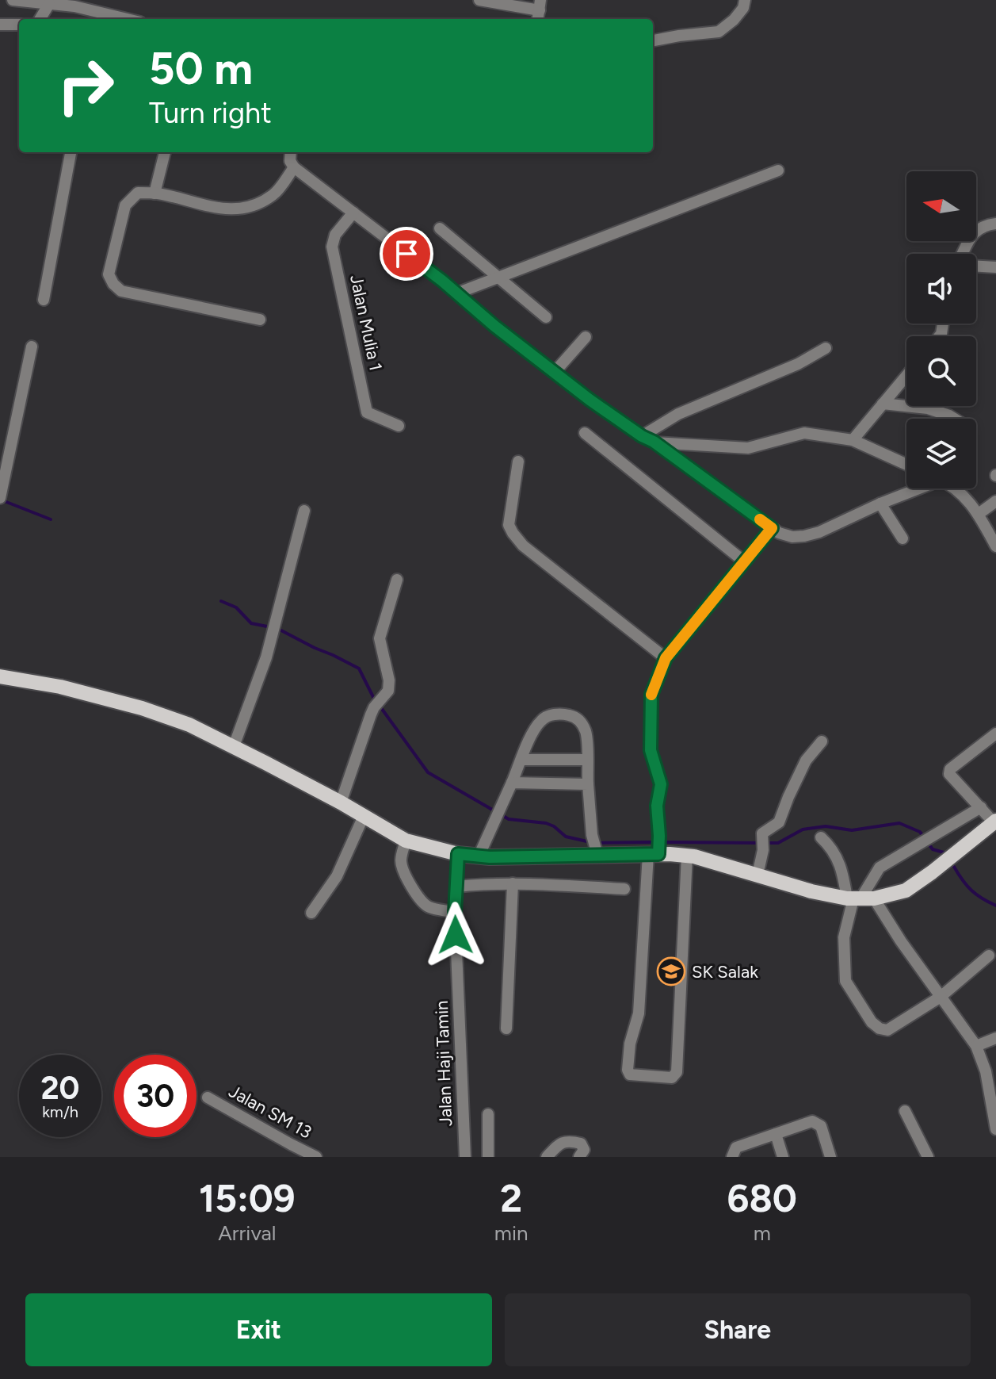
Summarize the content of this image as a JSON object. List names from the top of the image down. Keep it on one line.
{"streets":{"street":["Jalan Mulia 1","Jalan Haji Tamin","Jalan SM 13"]},"places":{"school or university":["SK Salak"]},"north":"left","page":{"turn":["50 m","Turn right"],"speed":"20 km/h","limit":"30","eta":["15:09","Arrival","2","min","680","m"],"buttons":["Exit","Share"]}}
